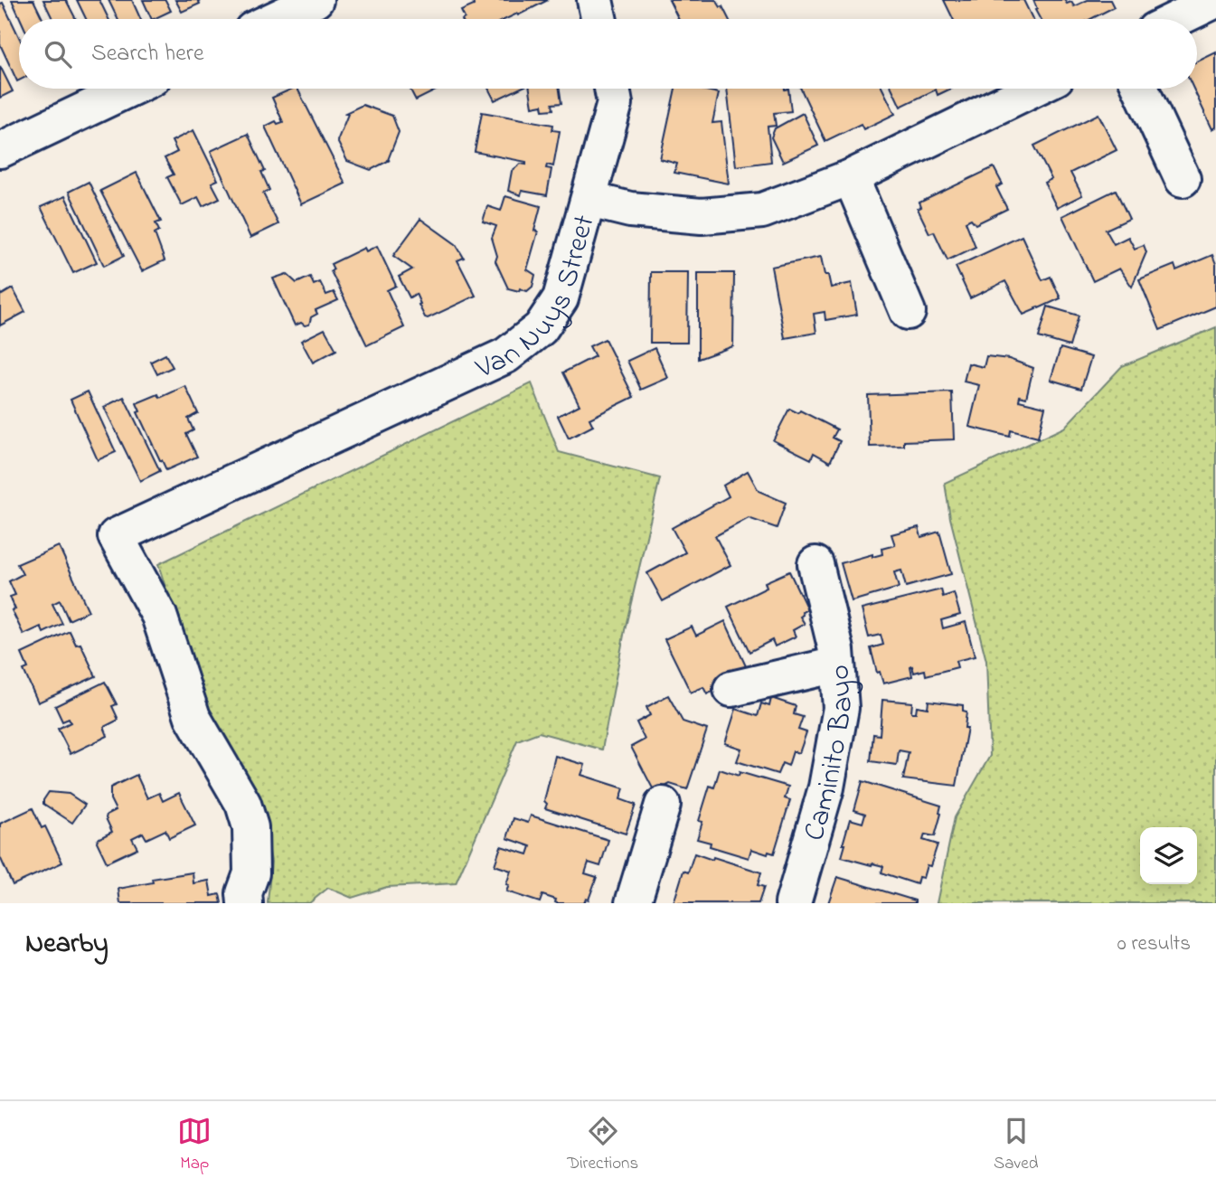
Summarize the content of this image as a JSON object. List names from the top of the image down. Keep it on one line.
{"streets":{"street":["Van Nuys Street","Caminito Bayo"]},"page":{"search":"Search here","heading":["Nearby","0 results"],"nav":["Map","Directions","Saved"]}}
